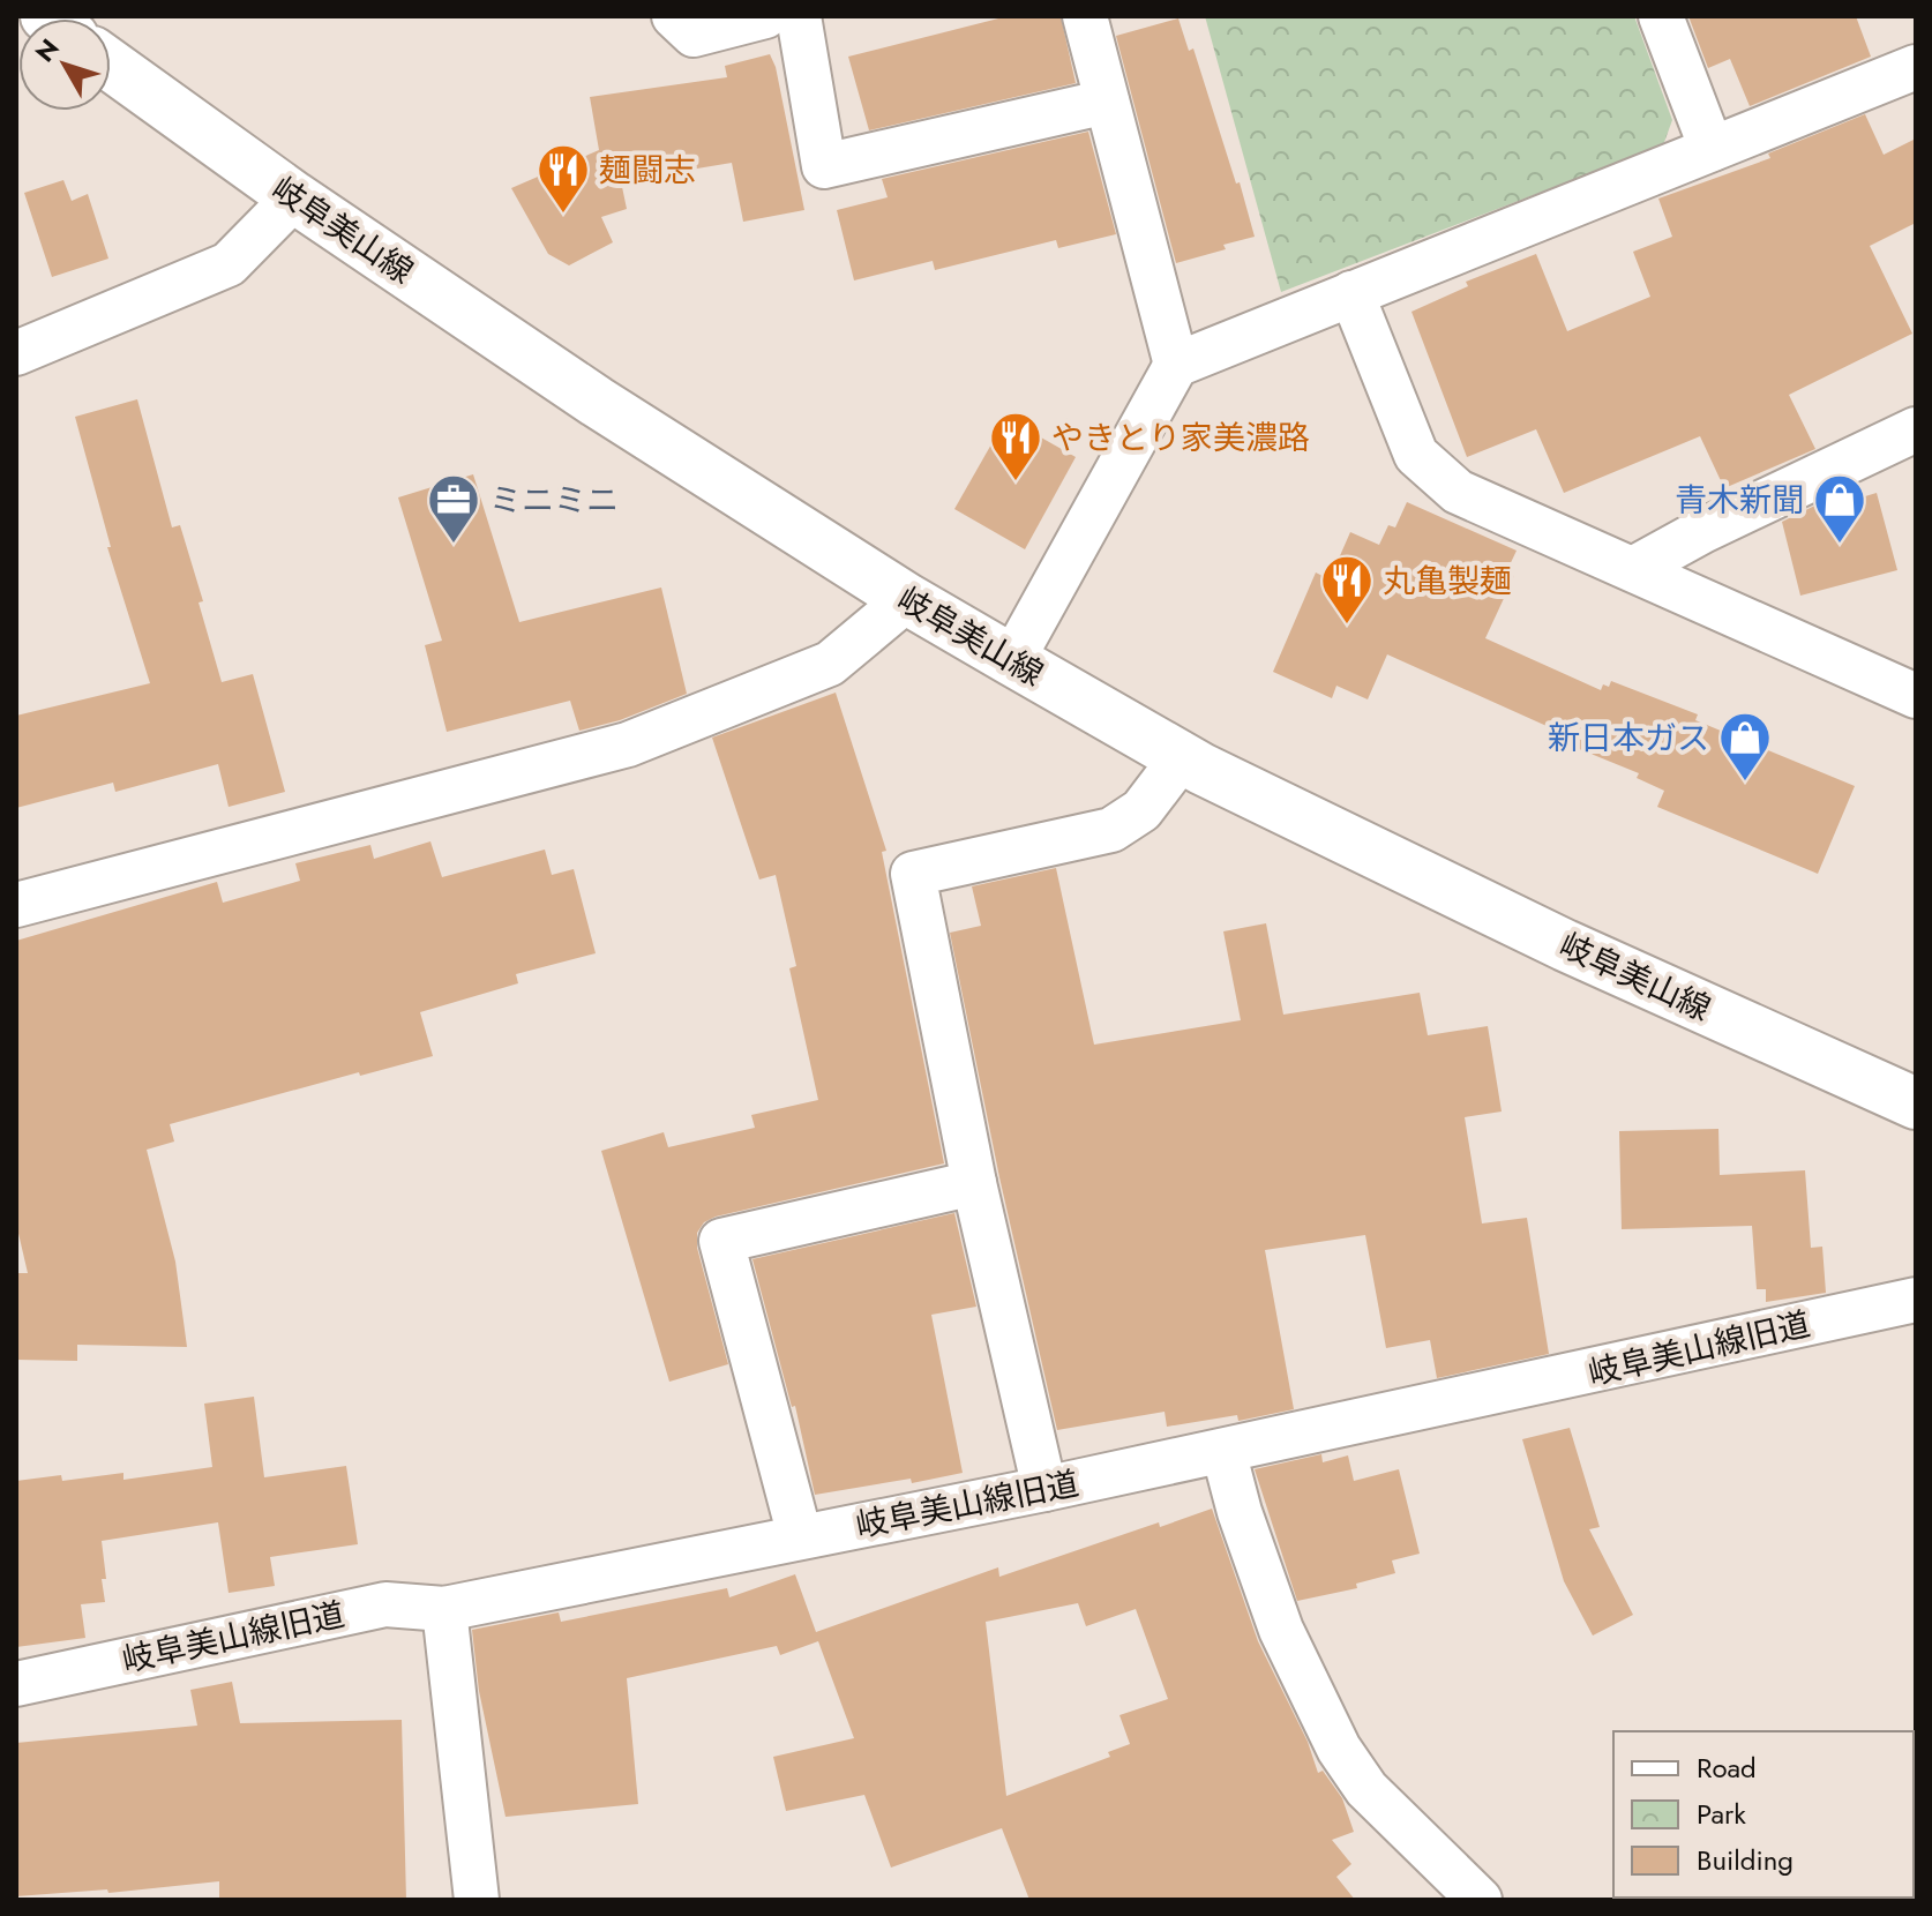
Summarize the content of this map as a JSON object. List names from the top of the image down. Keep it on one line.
{"streets":{"main road":["岐阜美山線"],"street":["岐阜美山線旧道"]},"places":{"restaurant":["麺闘志","やきとり家美濃路","丸亀製麺"],"office":["ミニミニ"],"shop":["青木新聞","新日本ガス"]},"legend":["Road","Park","Building"],"north":"top left"}
